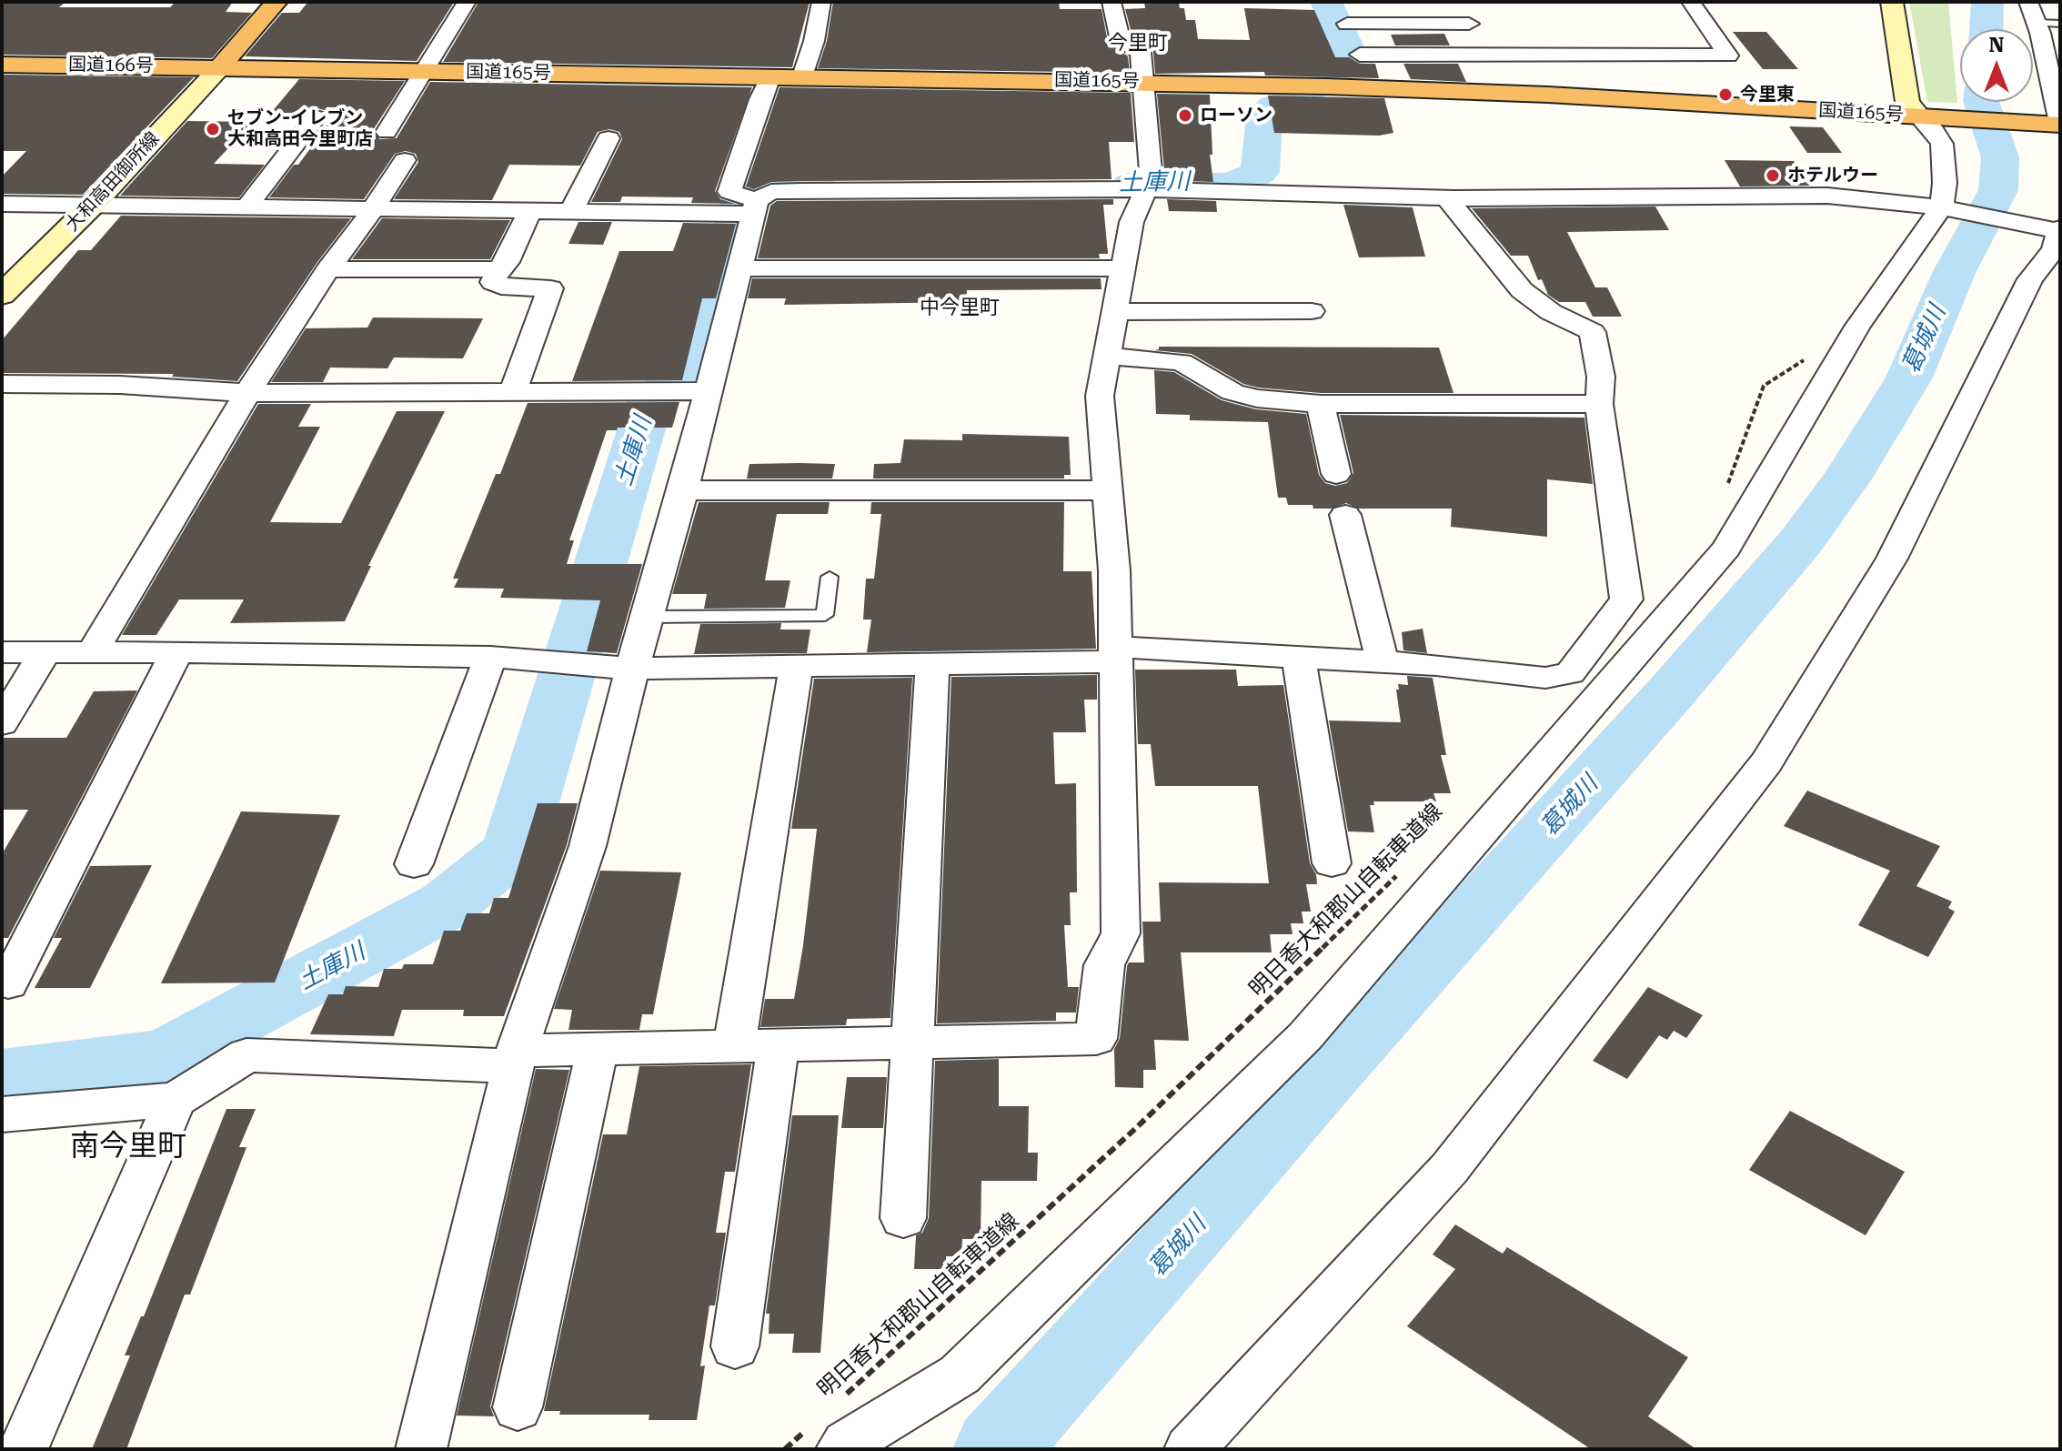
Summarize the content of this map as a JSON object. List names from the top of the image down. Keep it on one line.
{"streets":{"highway":["国道166号","国道165号"],"main road":["大和高田御所線"],"path":["明日香大和郡山自転車道線"]},"crossings":[["国道166号","国道165号"],["国道166号","大和高田御所線"],["国道165号","大和高田御所線"]],"districts":["今里町","中今里町","南今里町"],"water":["土庫川","葛城川"],"places":["今里東","ローソン","セブン-イレブン 大和高田今里町店","ホテルウー"],"north":"top"}
